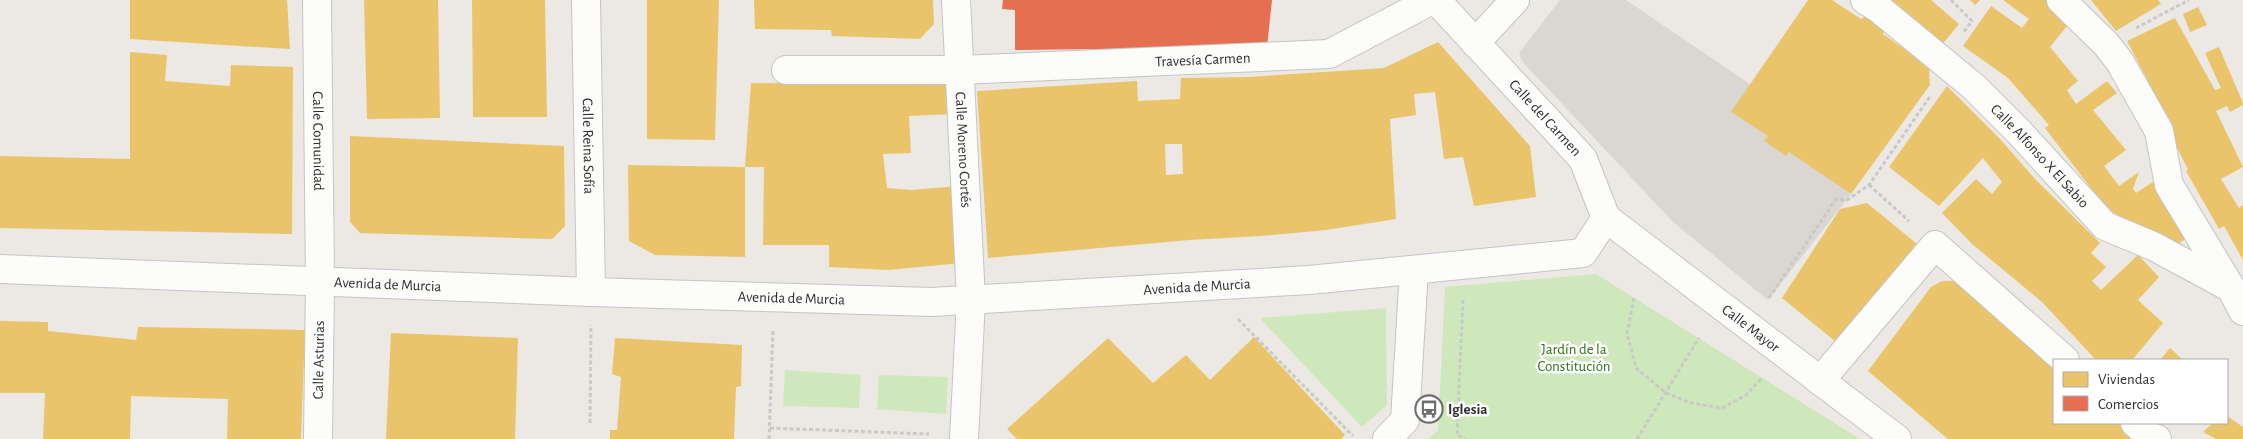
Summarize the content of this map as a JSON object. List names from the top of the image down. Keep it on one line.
{"streets":{"street":["Travesía Carmen","Calle del Carmen","Calle Comunidad","Calle Reina Sofía","Calle Moreno Cortés","Calle Alfonso X El Sabio","Avenida de Murcia","Calle Mayor","Calle Asturias"]},"crossings":[["Travesía Carmen","Calle Moreno Cortés"],["Calle del Carmen","Avenida de Murcia"],["Calle del Carmen","Calle Mayor"],["Calle Comunidad","Avenida de Murcia"],["Calle Comunidad","Calle Asturias"],["Calle Reina Sofía","Avenida de Murcia"],["Calle Moreno Cortés","Avenida de Murcia"],["Avenida de Murcia","Calle Mayor"],["Avenida de Murcia","Calle Asturias"]],"parks":["Jardín de la Constitución"],"places":{"bus stop":["Iglesia"]},"legend":["Viviendas","Comercios"]}
